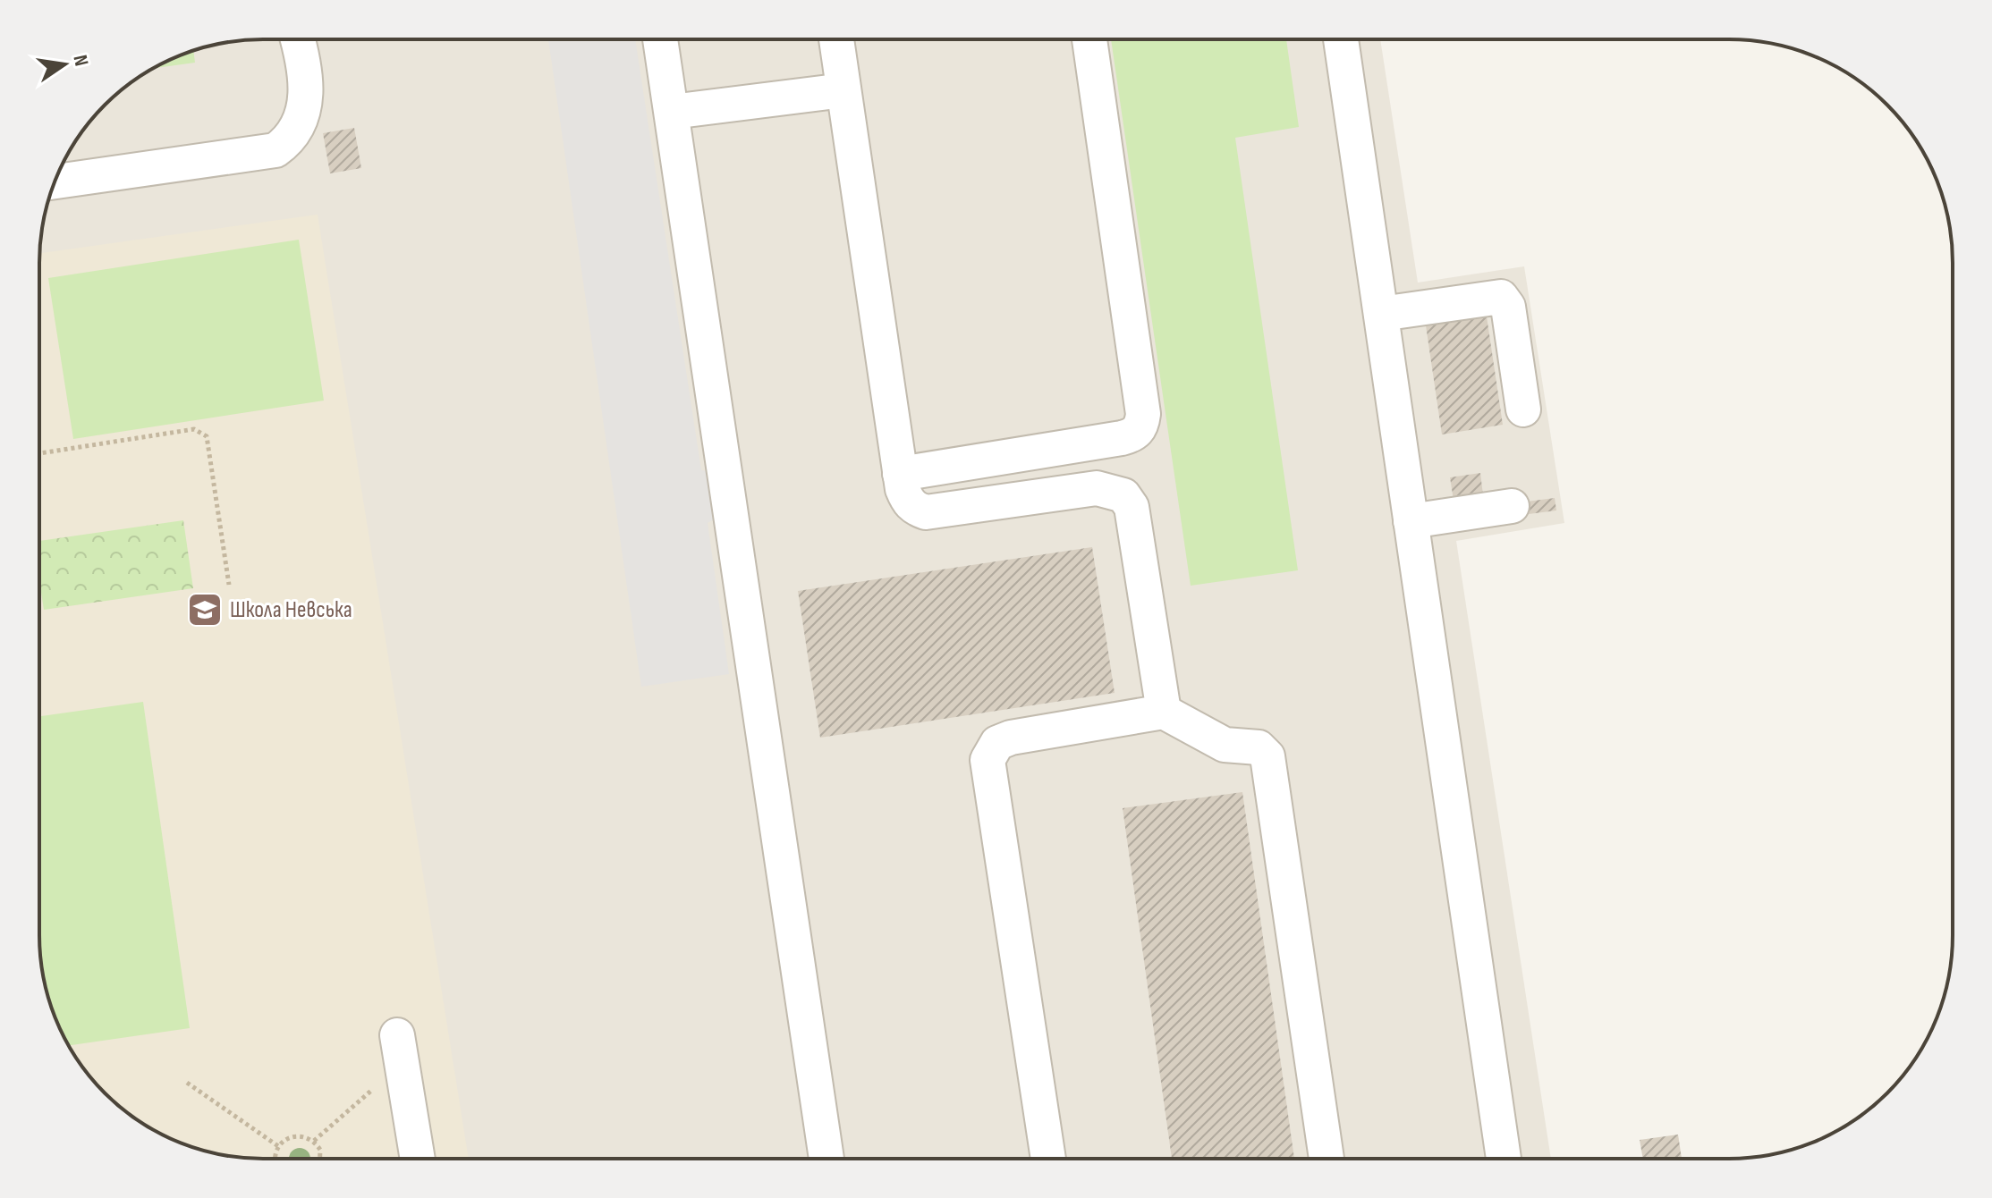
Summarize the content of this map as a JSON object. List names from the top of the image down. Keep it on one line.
{"places":{"school or university":["Школа Невська"]},"north":"right"}
